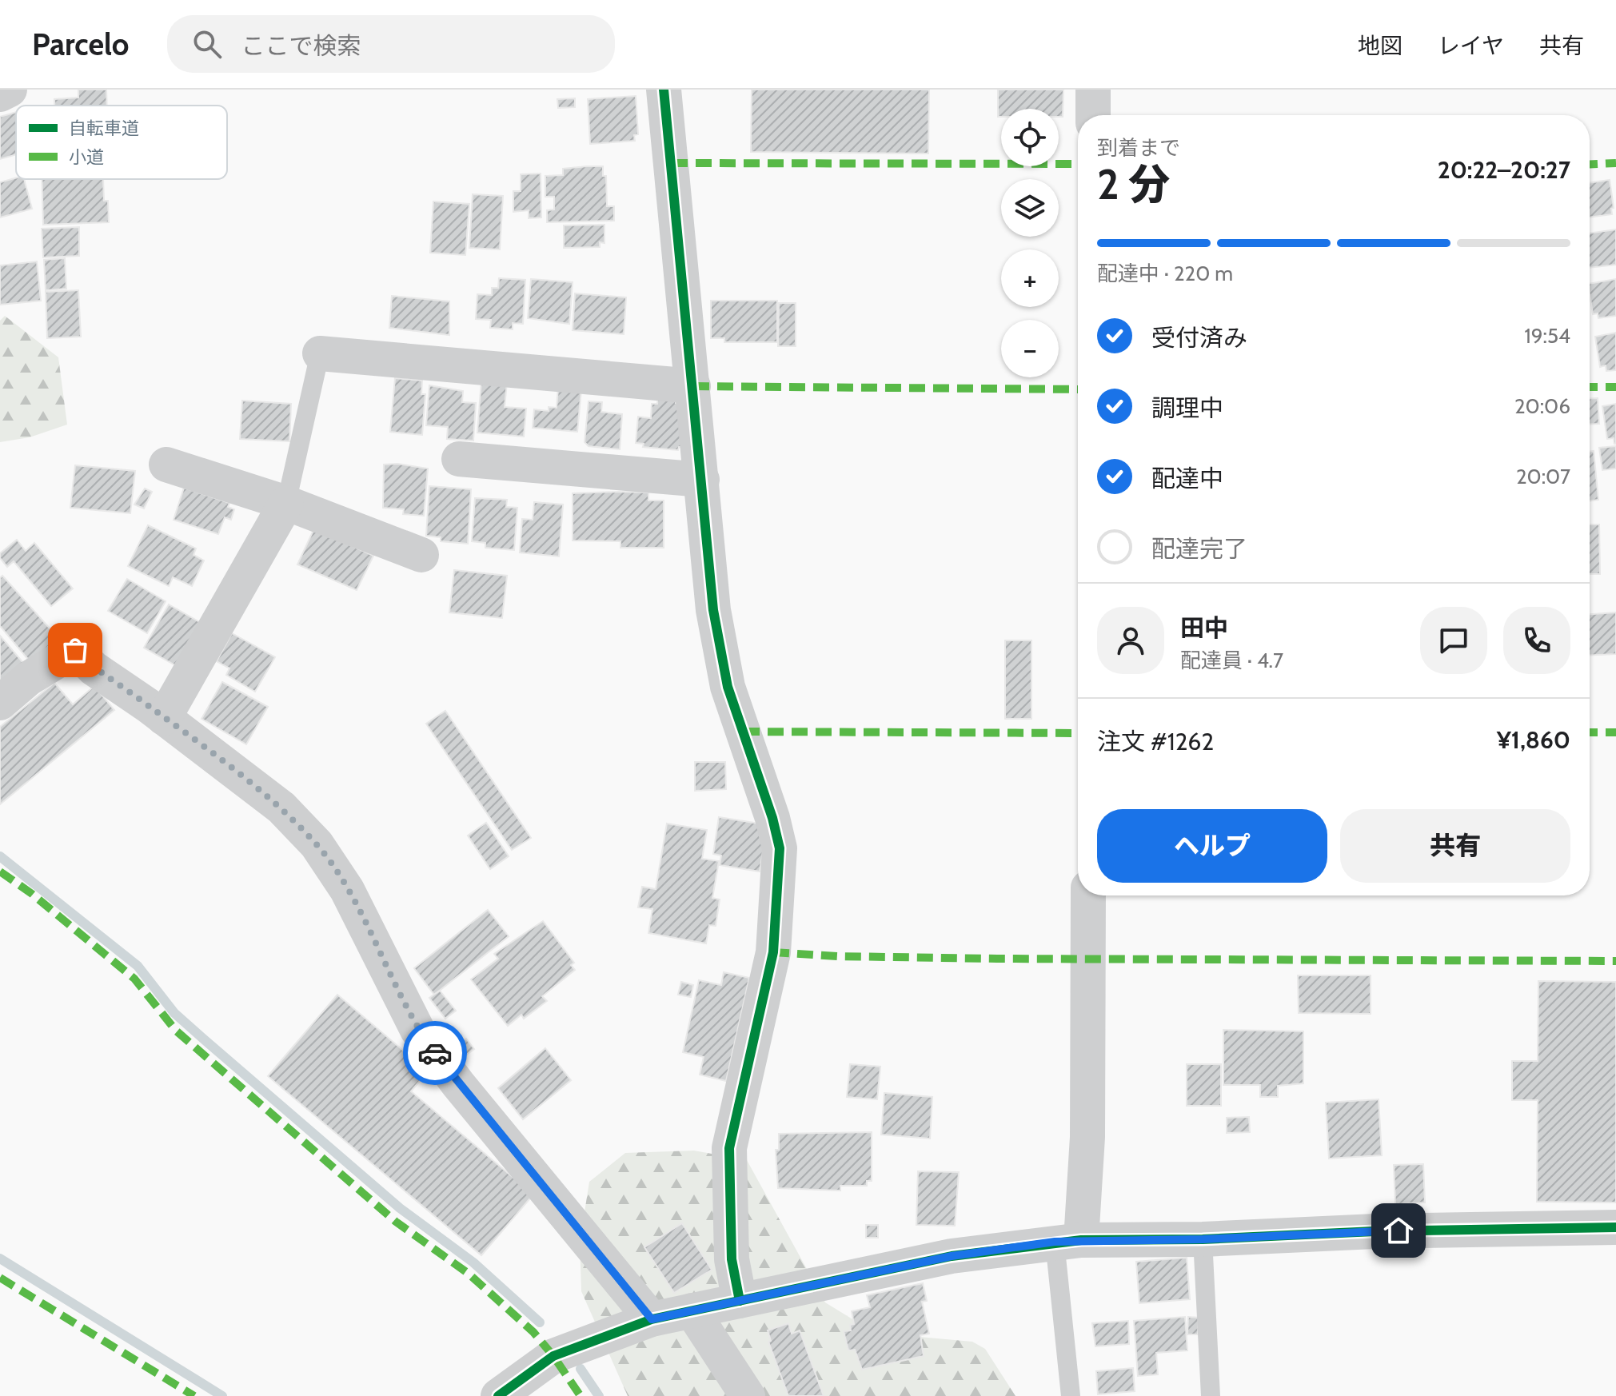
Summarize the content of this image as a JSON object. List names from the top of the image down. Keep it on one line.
{"legend":["自転車道","小道"],"page":{"header":"Parcelo","search":"ここで検索","nav":["地図","レイヤ","共有"],"map_buttons":["+","−"],"heading":["2 分","到着まで","20:22–20:27"],"panel":["田中","配達員 · 4.7","注文 #1262","¥1,860"],"bar":"配達中 · 220 m","list":[["受付済み","19:54"],["調理中","20:06"],["配達中","20:07"],"配達完了"],"buttons":["ヘルプ","共有"]}}
